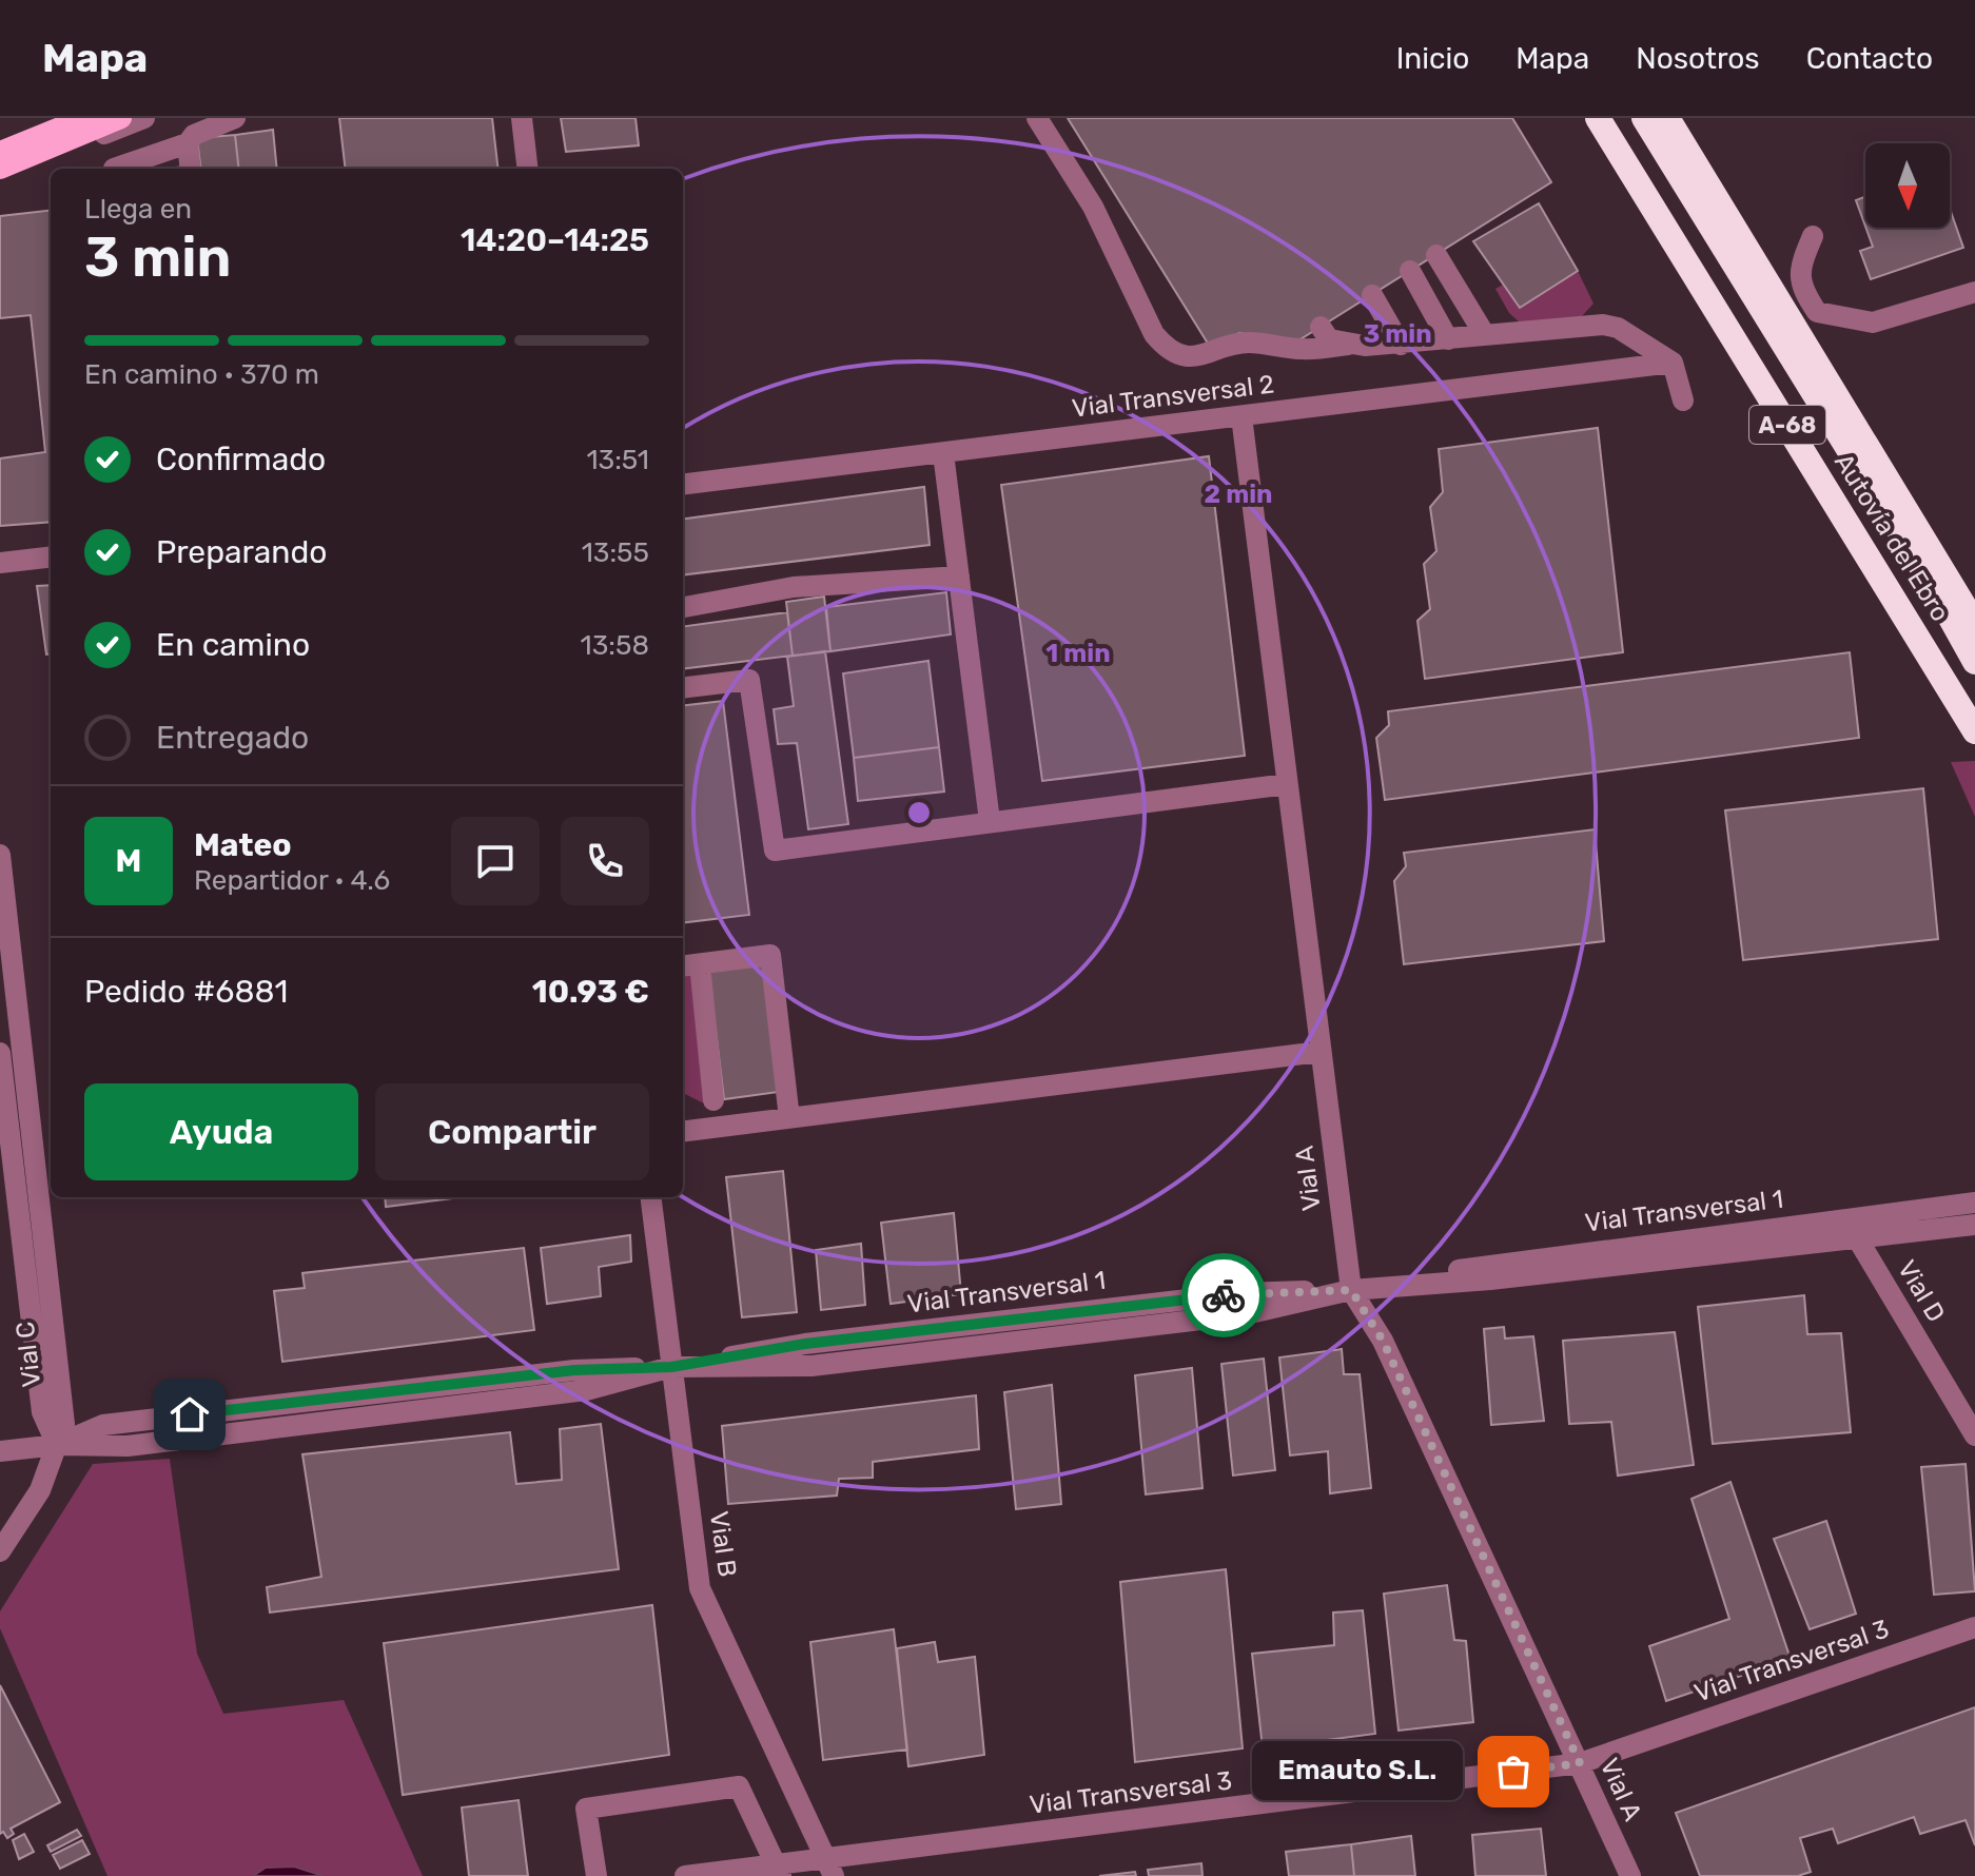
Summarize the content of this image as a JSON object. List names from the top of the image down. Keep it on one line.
{"streets":{"highway":["A-68","Autovía del Ebro"],"street":["Vial Transversal 2","Vial A","Vial Transversal 1","Vial D","Vial C","Vial B","Vial Transversal 3"]},"crossings":[["Vial Transversal 2","Vial A"],["Vial A","Vial Transversal 1"],["Vial A","Vial Transversal 3"],["Vial Transversal 1","Vial D"],["Vial Transversal 1","Vial C"],["Vial Transversal 1","Vial B"],["Vial B","Vial Transversal 3"]],"places":["Emauto S.L."],"north":"bottom","page":{"header":"Mapa","nav":["Inicio","Mapa","Nosotros","Contacto"],"heading":["3 min","Llega en","14:20–14:25"],"panel":["Mateo","Repartidor · 4.6","Pedido #6881","10.93 €"],"bar":"En camino · 370 m","list":[["Confirmado","13:51"],["Preparando","13:55"],["En camino","13:58"],"Entregado"],"round":"M","buttons":["Ayuda","Compartir"],"bubble":"Emauto S.L."},"rings":["3 min","2 min","1 min"]}
